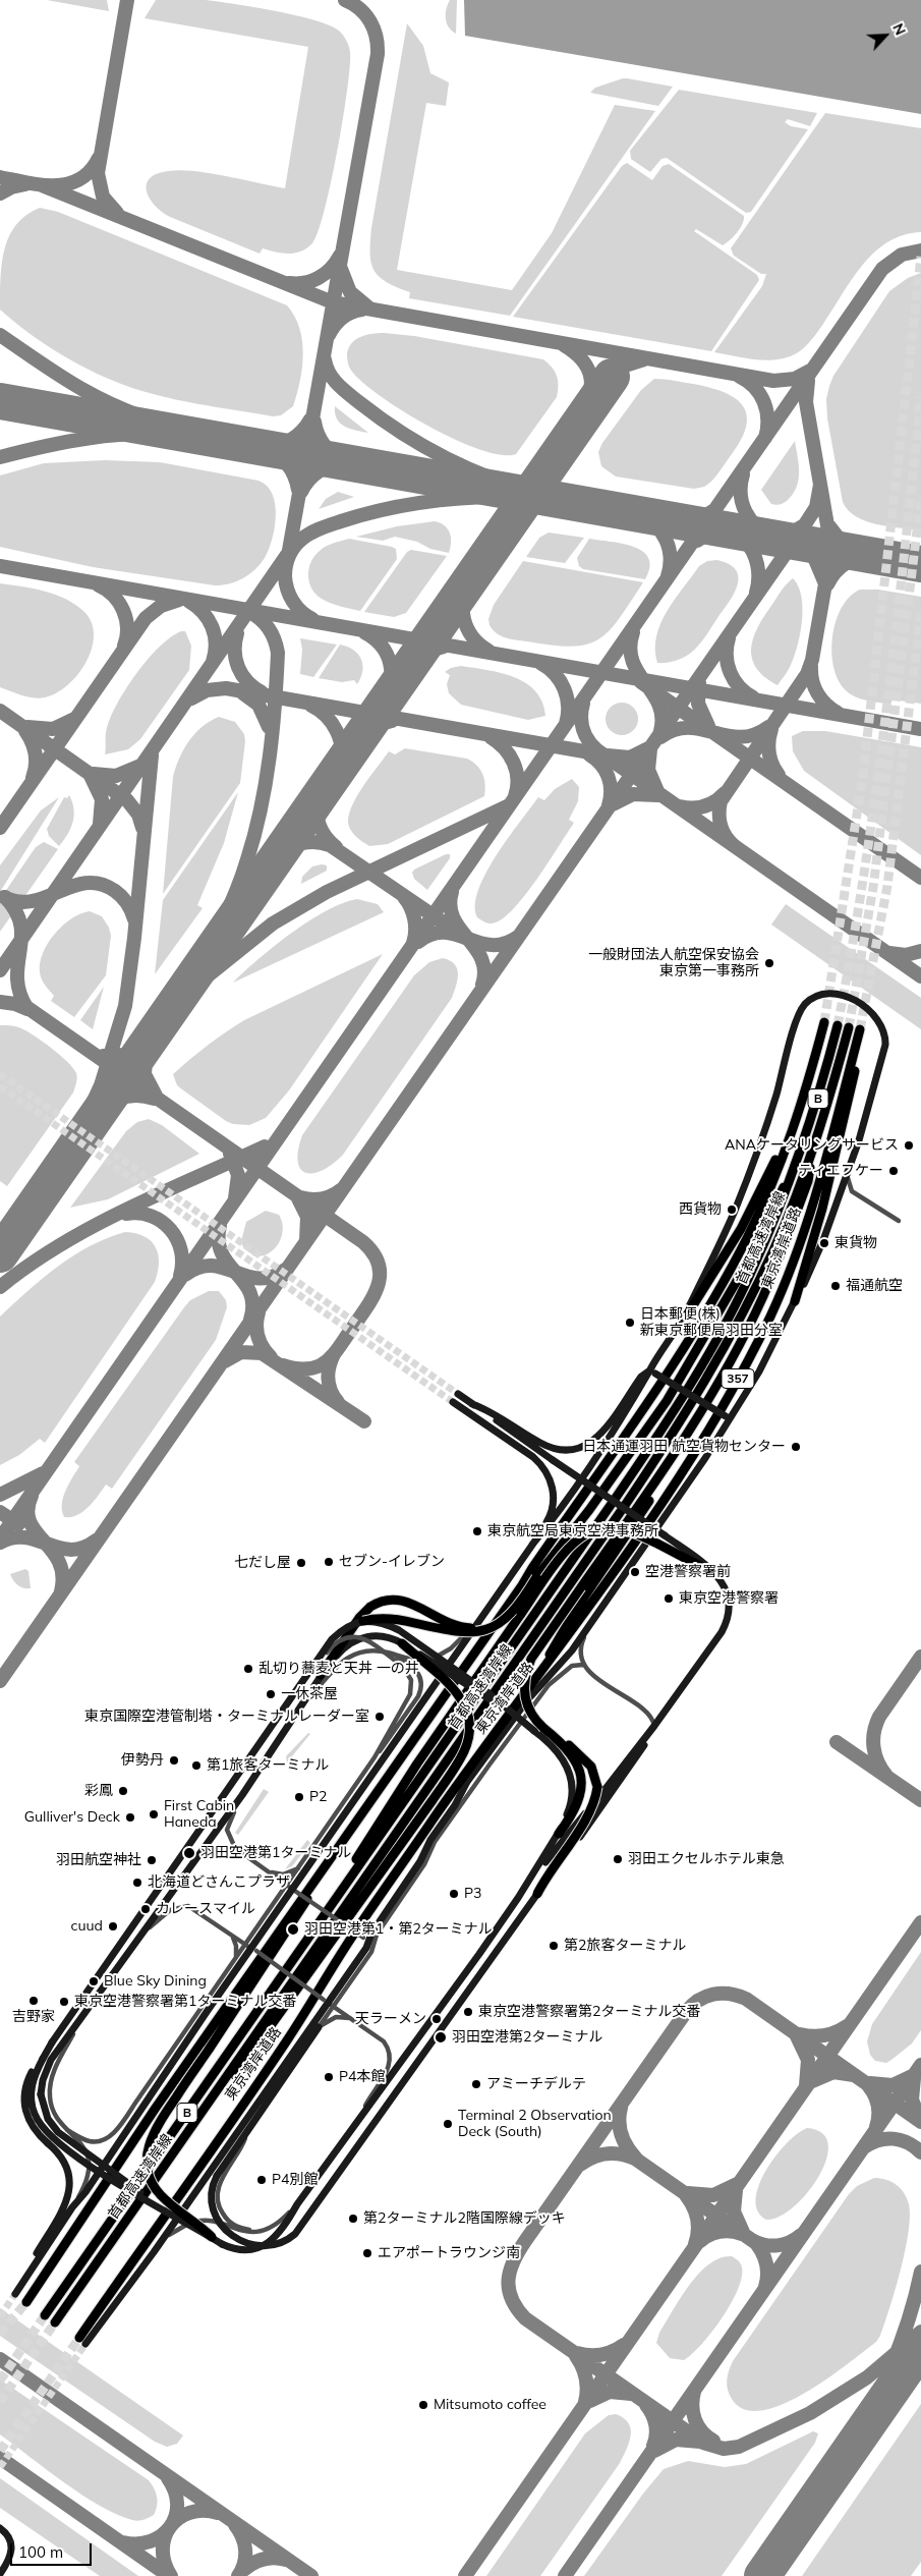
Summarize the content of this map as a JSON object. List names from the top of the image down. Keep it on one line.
{"streets":{"highway":["B","首都高速湾岸線","東京湾岸道路","357"]},"places":["一般財団法人航空保安協会 東京第一事務所","ANAケータリングサービス","ティエフケー","西貨物","東貨物","福通航空","日本郵便(株) 新東京郵便局羽田分室","日本通運羽田 航空貨物センター","東京航空局東京空港事務所","セブン-イレブン","七だし屋","空港警察署前","東京空港警察署","乱切り蕎麦と天丼 一の井","一休茶屋","東京国際空港管制塔・ターミナルレーダー室","伊勢丹","第1旅客ターミナル","彩鳳","P2","First Cabin Haneda","Gulliver's Deck","羽田空港第1ターミナル","羽田エクセルホテル東急","羽田航空神社","北海道どさんこプラザ","P3","カレースマイル","cuud","羽田空港第1・第2ターミナル","第2旅客ターミナル","Blue Sky Dining","吉野家","東京空港警察署第1ターミナル交番","東京空港警察署第2ターミナル交番","天ラーメン","羽田空港第2ターミナル","P4本館","アミーチデルテ","Terminal 2 Observation Deck (South)","P4別館","第2ターミナル2階国際線デッキ","エアポートラウンジ南","Mitsumoto coffee"],"scale_bar":"100 m","north":"top right"}
